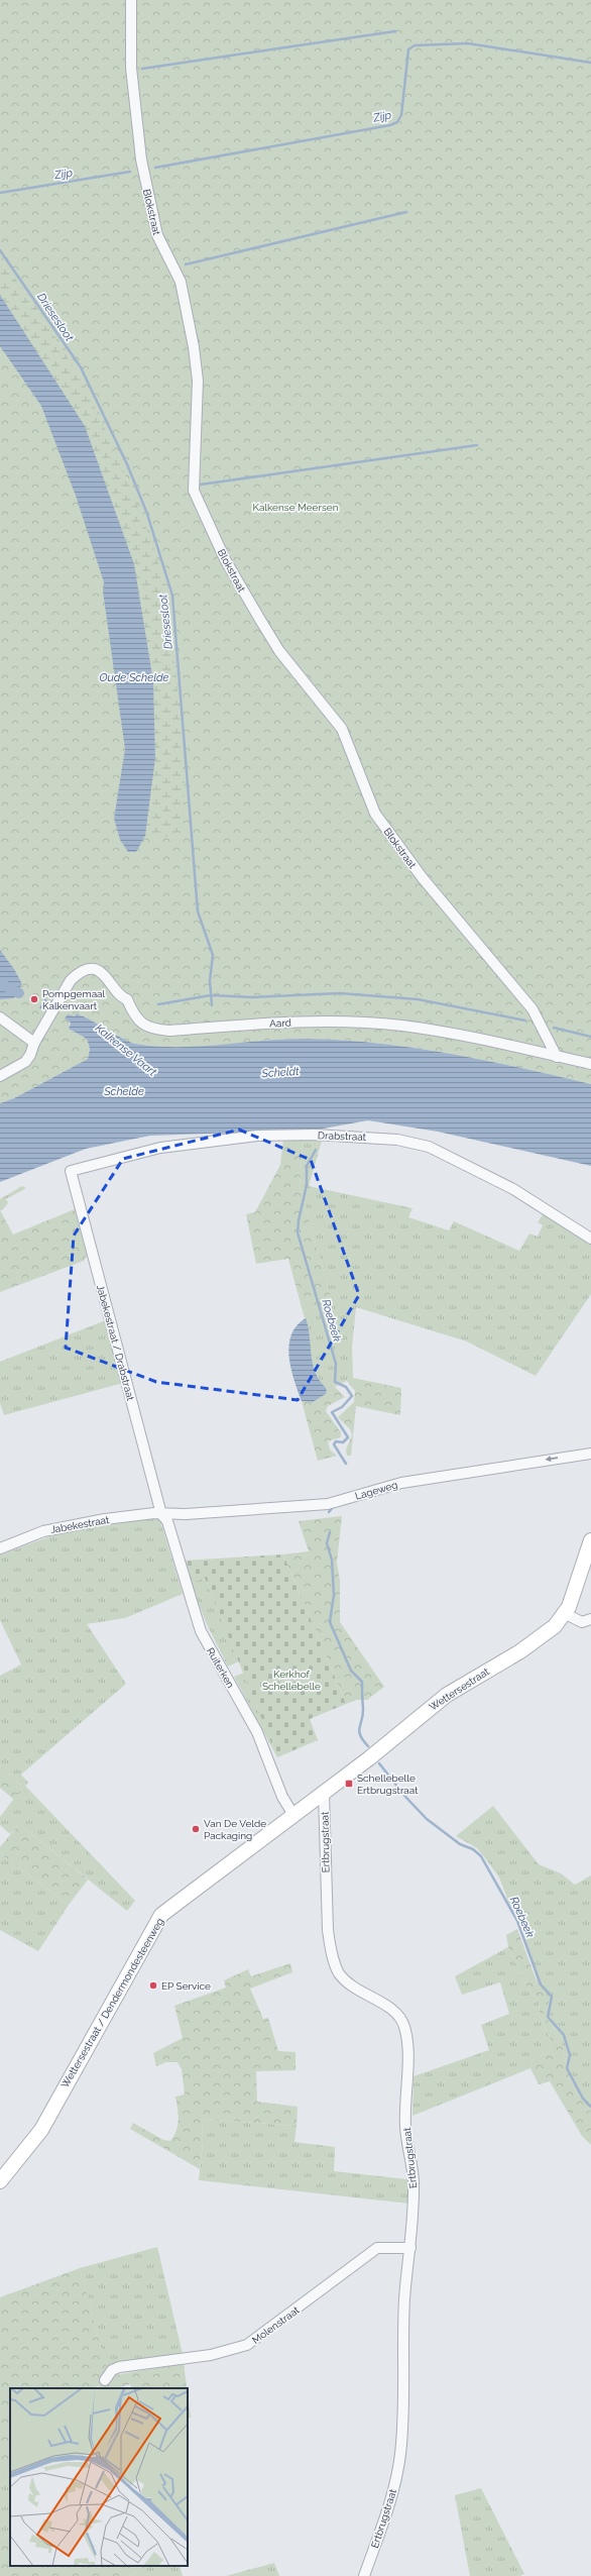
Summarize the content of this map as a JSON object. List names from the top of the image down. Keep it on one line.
{"streets":{"main road":["Wettersestraat","Wettersestraat / Dendermondesteenweg"],"street":["Blokstraat","Aard","Drabstraat","Jabekestraat / Drabstraat","Lageweg","Jabekestraat","Ruiterken","Ertbrugstraat","Molenstraat"]},"crossings":[["Blokstraat","Aard"],["Drabstraat","Jabekestraat / Drabstraat"],["Jabekestraat / Drabstraat","Lageweg"],["Jabekestraat / Drabstraat","Jabekestraat"],["Jabekestraat / Drabstraat","Ruiterken"],["Lageweg","Jabekestraat"],["Lageweg","Ruiterken"],["Jabekestraat","Ruiterken"],["Ruiterken","Wettersestraat"],["Ruiterken","Wettersestraat / Dendermondesteenweg"],["Wettersestraat","Ertbrugstraat"],["Wettersestraat","Wettersestraat / Dendermondesteenweg"],["Ertbrugstraat","Molenstraat"]],"one_way":["Lageweg"],"water":["Zijp","Driesesloot","Oude Schelde","Kalkense Vaart","Scheldt","Schelde","Roebeek"],"parks":["Kalkense Meersen","Kerkhof Schellebelle"],"places":{"other":["Pompgemaal Kalkenvaart","Van De Velde Packaging","EP Service"],"transit":["Schellebelle Ertbrugstraat"]}}
